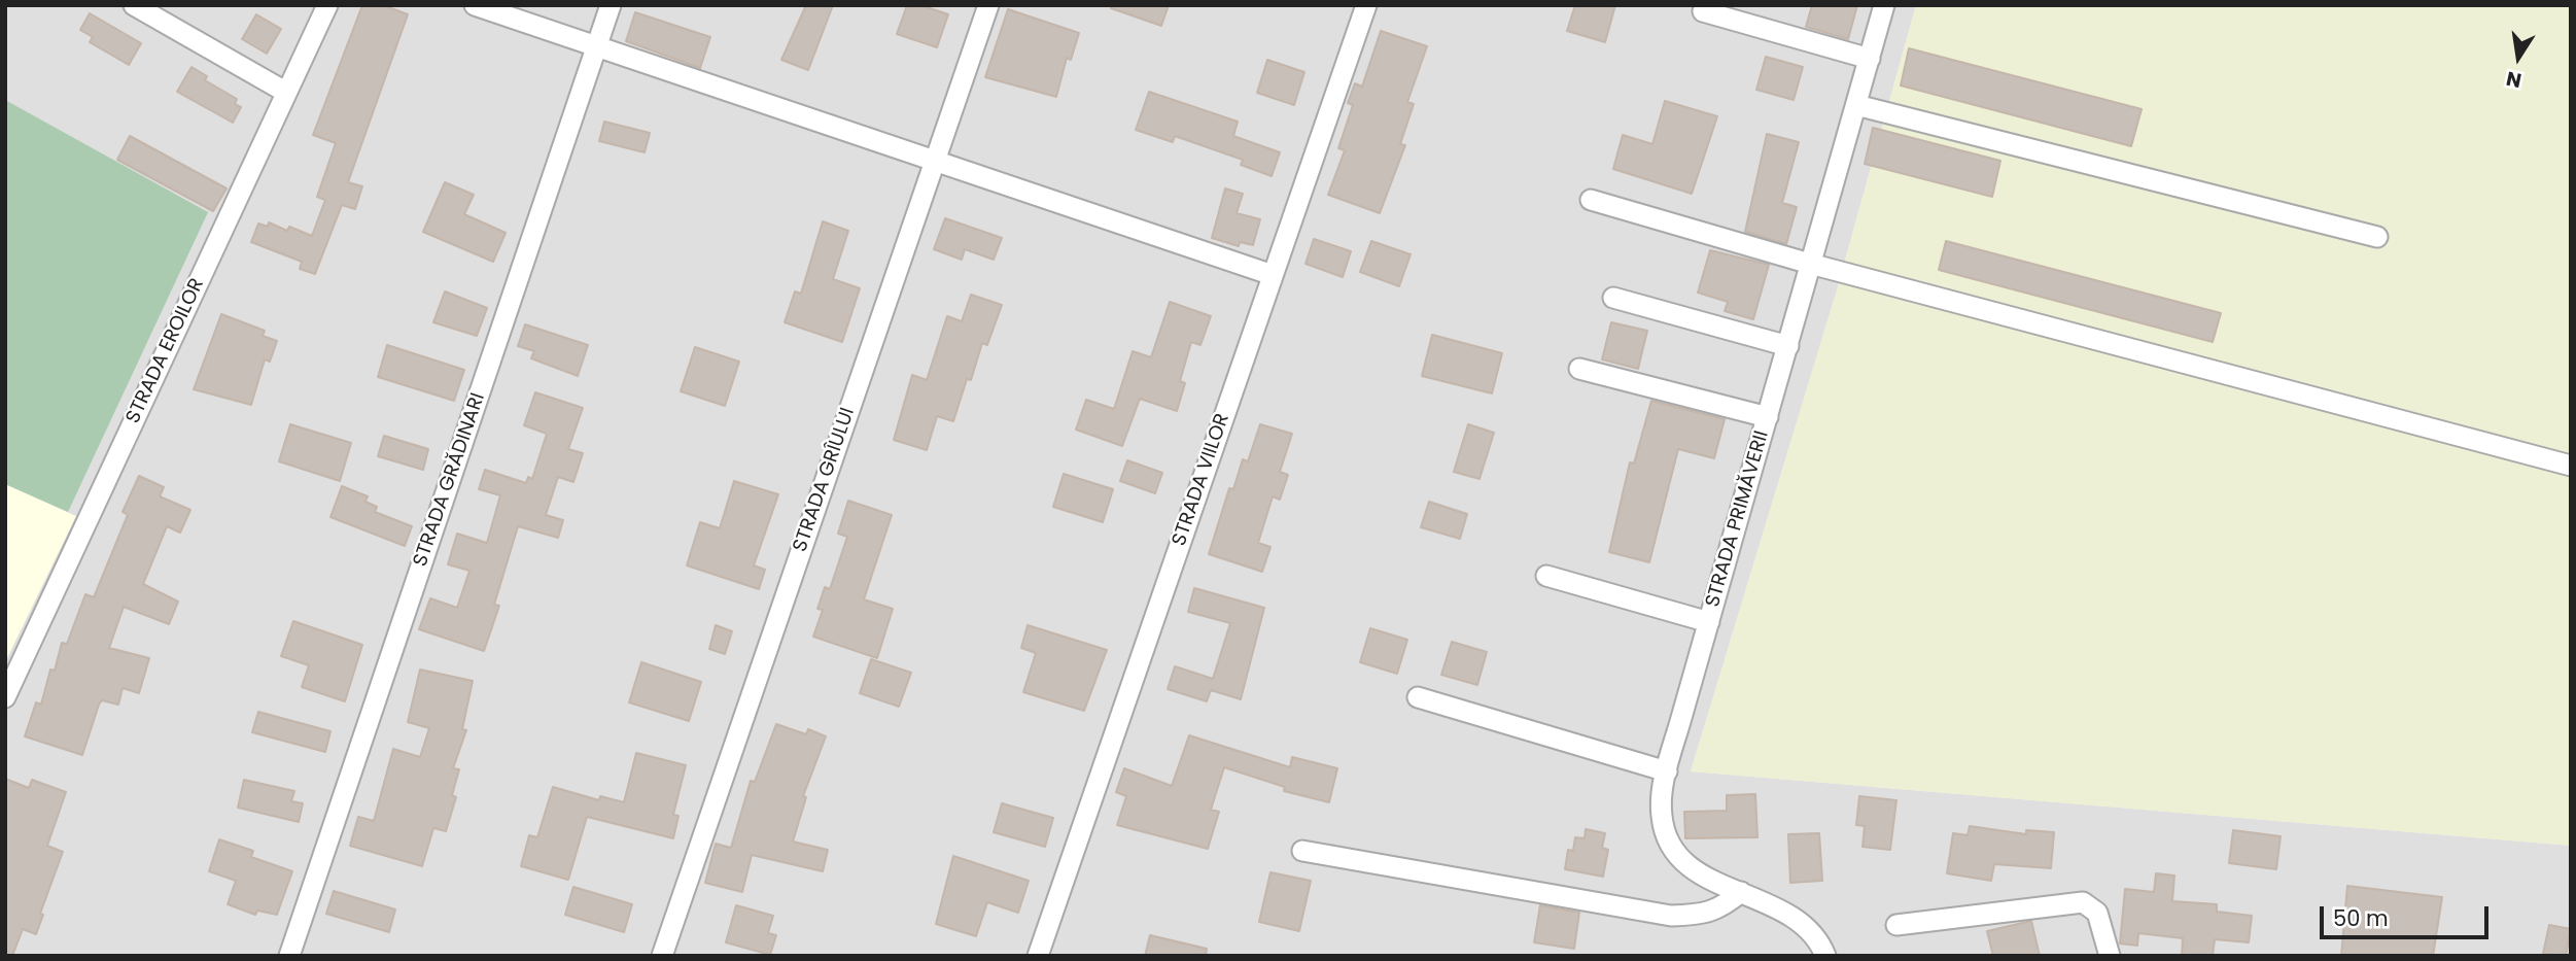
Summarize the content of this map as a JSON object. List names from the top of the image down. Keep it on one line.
{"streets":{"street":["STRADA EROILOR","STRADA GRĂDINARI","STRADA GRÎULUI","STRADA VIILOR","STRADA PRIMĂVERII"]},"scale_bar":"50 m","north":"bottom"}
